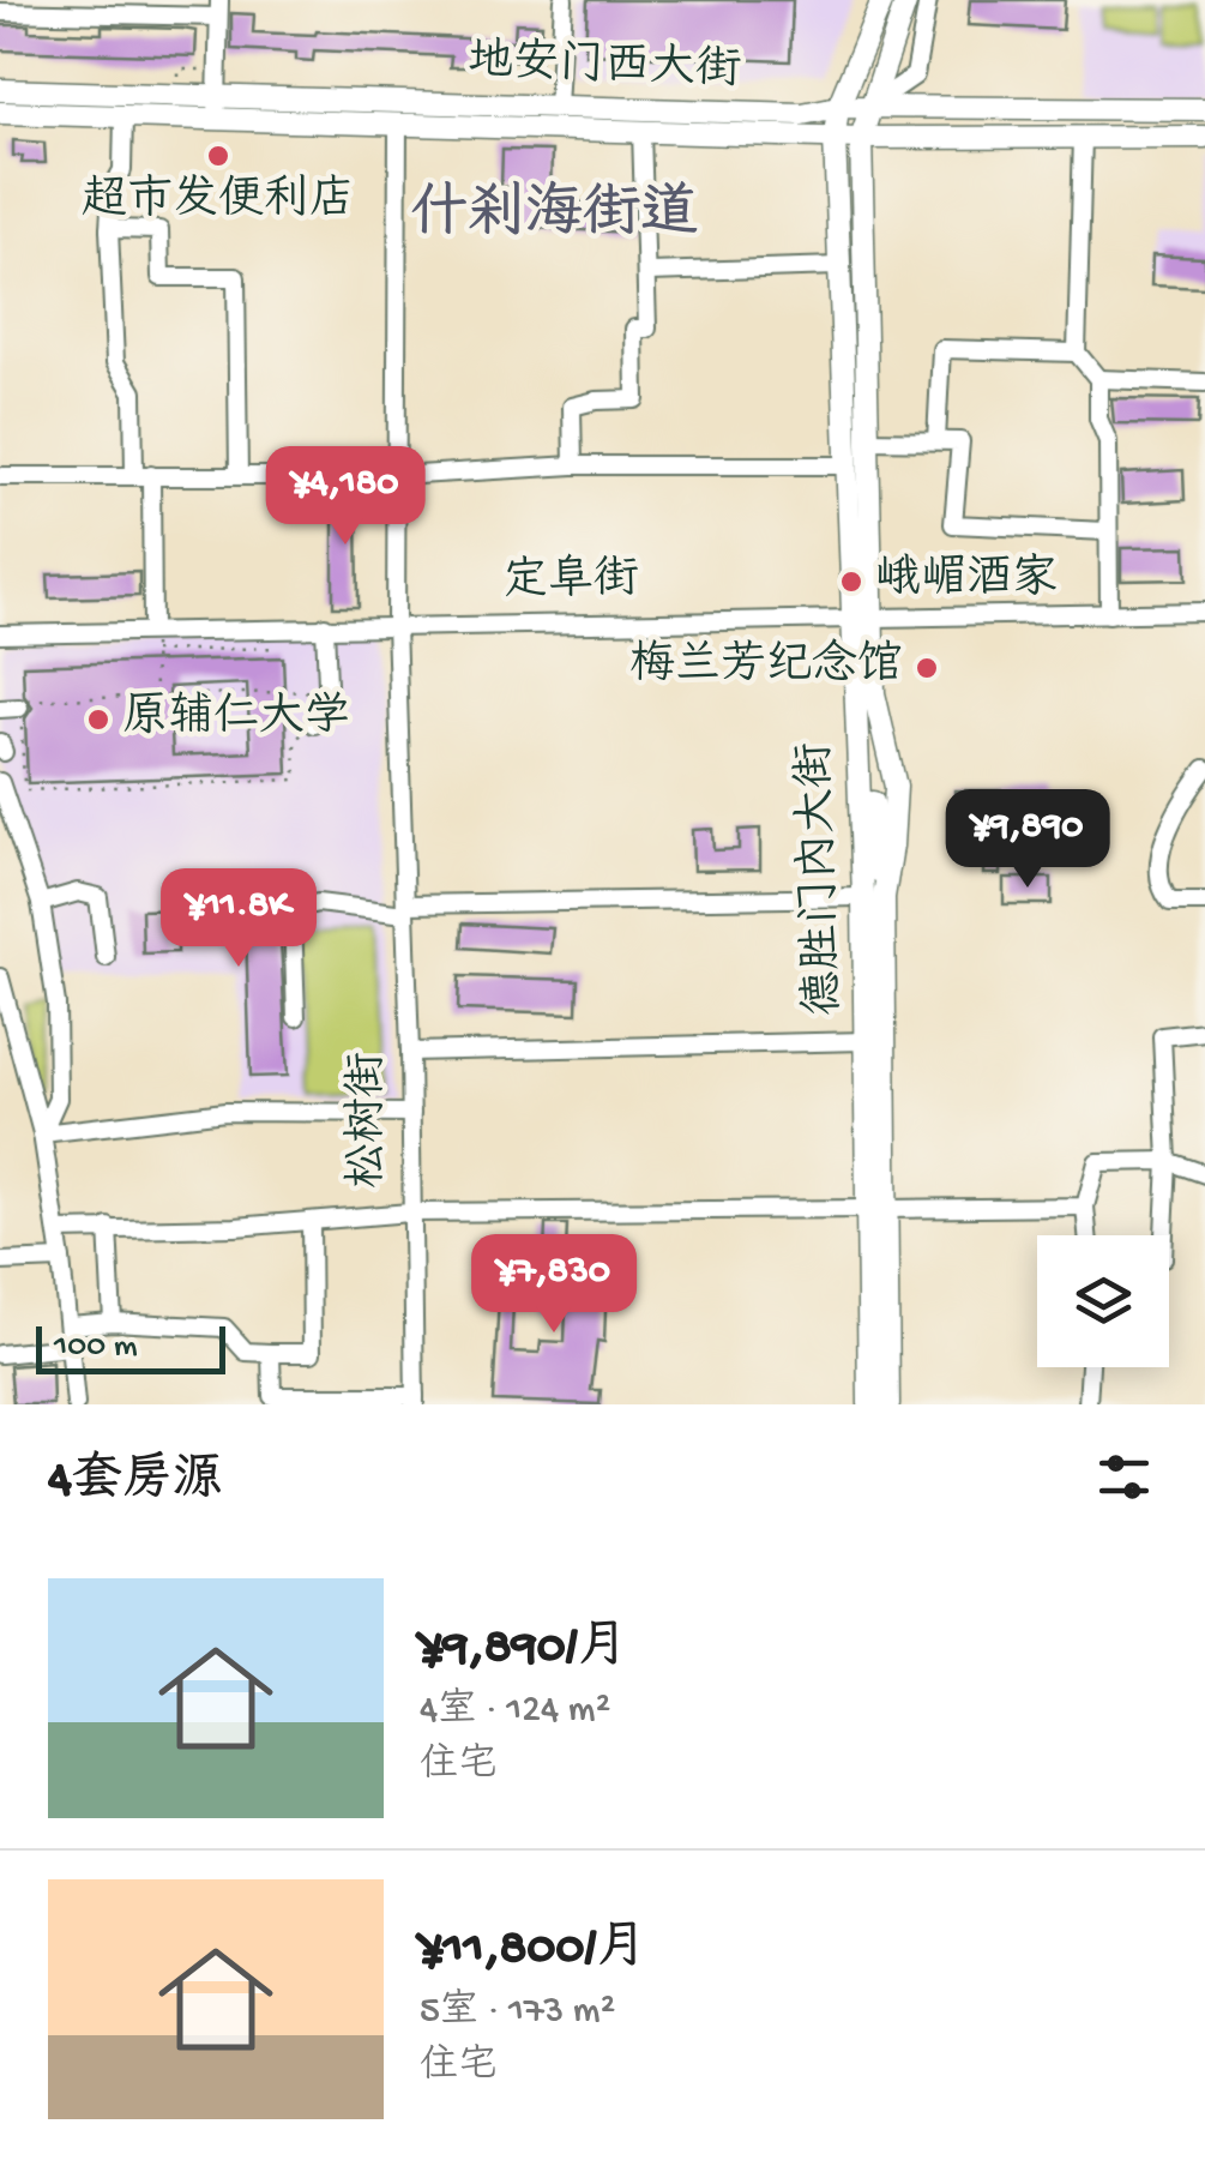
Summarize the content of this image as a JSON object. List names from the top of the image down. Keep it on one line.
{"streets":{"main road":["地安门西大街","德胜门内大街"],"street":["定阜街","松树街"]},"crossings":[["地安门西大街","德胜门内大街"],["地安门西大街","松树街"],["定阜街","德胜门内大街"],["定阜街","松树街"]],"districts":["什刹海街道"],"places":["超市发便利店","峨嵋酒家","梅兰芳纪念馆","原辅仁大学"],"scale_bar":"100 m","page":{"price":["¥4,180","¥9,890","¥11.8K","¥7,830"],"scale":"100 m","heading":"4套房源","list":[{"name":"¥9,890/月","note":"4室 · 124 m² · 住宅"},{"name":"¥11,800/月","note":"5室 · 173 m² · 住宅"}]}}
